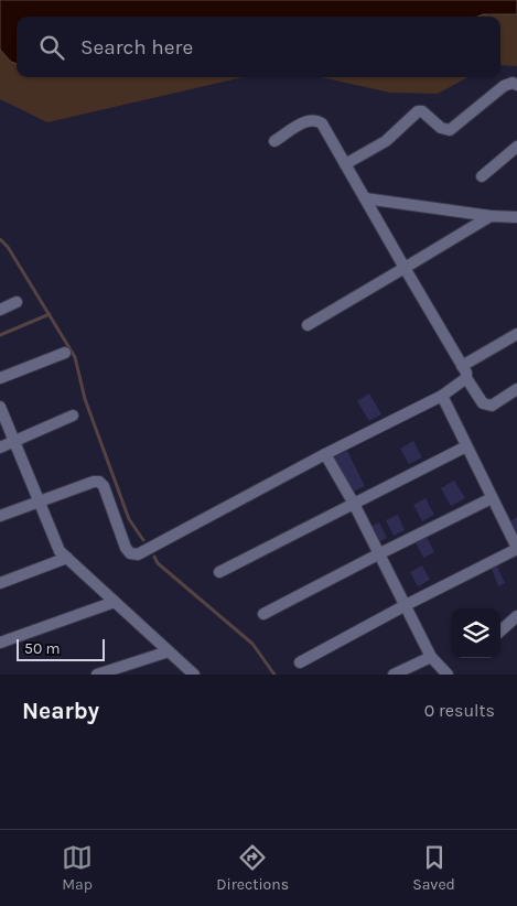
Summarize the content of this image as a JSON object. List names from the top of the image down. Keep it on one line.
{"scale_bar":"50 m","page":{"search":"Search here","scale":"50 m","heading":["Nearby","0 results"],"nav":["Map","Directions","Saved"]}}
